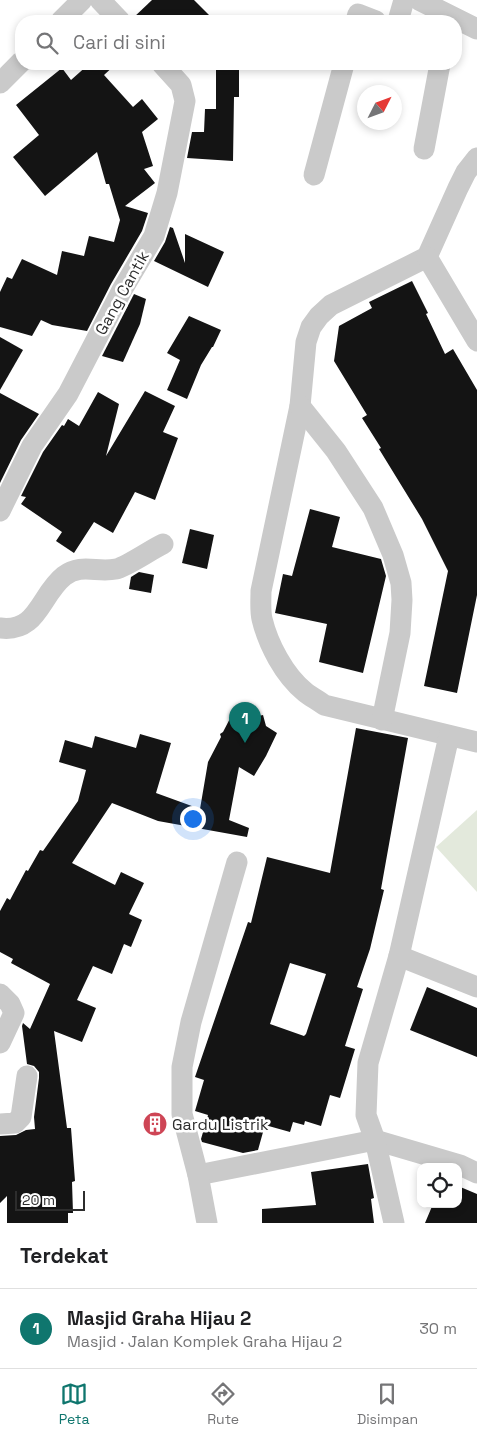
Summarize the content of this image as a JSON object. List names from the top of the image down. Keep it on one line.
{"streets":{"street":["Gang Cantik"]},"places":{"building":["Gardu Listrik"]},"scale_bar":"20 m","north":"top right","page":{"search":"Cari di sini","pins":"1","scale":"20 m","heading":"Terdekat","list":[{"mark":"1","name":"Masjid Graha Hijau 2","note":"Masjid · Jalan Komplek Graha Hijau 2","value":"30 m"}],"nav":["Peta","Rute","Disimpan"]}}
